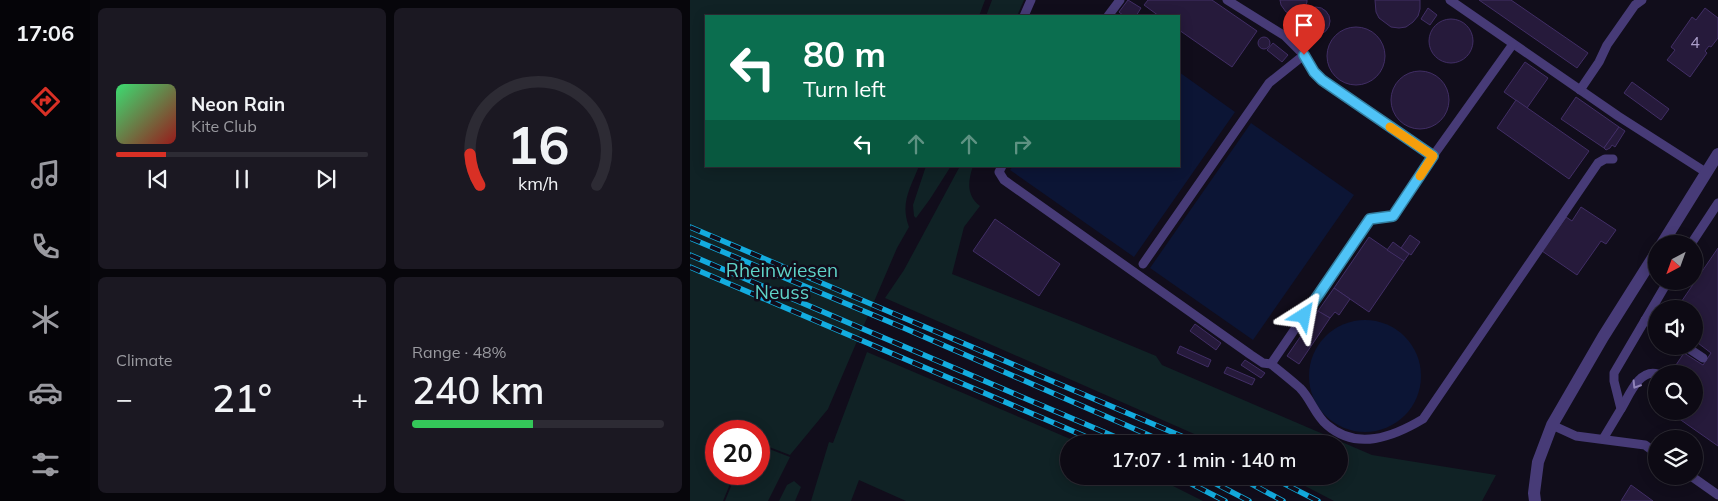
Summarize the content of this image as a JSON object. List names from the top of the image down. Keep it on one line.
{"parks":["Rheinwiesen Neuss"],"house_numbers":["4"],"north":"bottom left","page":{"tabs":"17:06","turn":["80 m","Turn left"],"song":["Neon Rain","Kite Club"],"tile":["Climate",["Range · 48%","240 km"]],"heat":["−","21°","+"],"limit":"20","trip":"17:07 · 1 min · 140 m","gauge":["16","km/h"]}}
